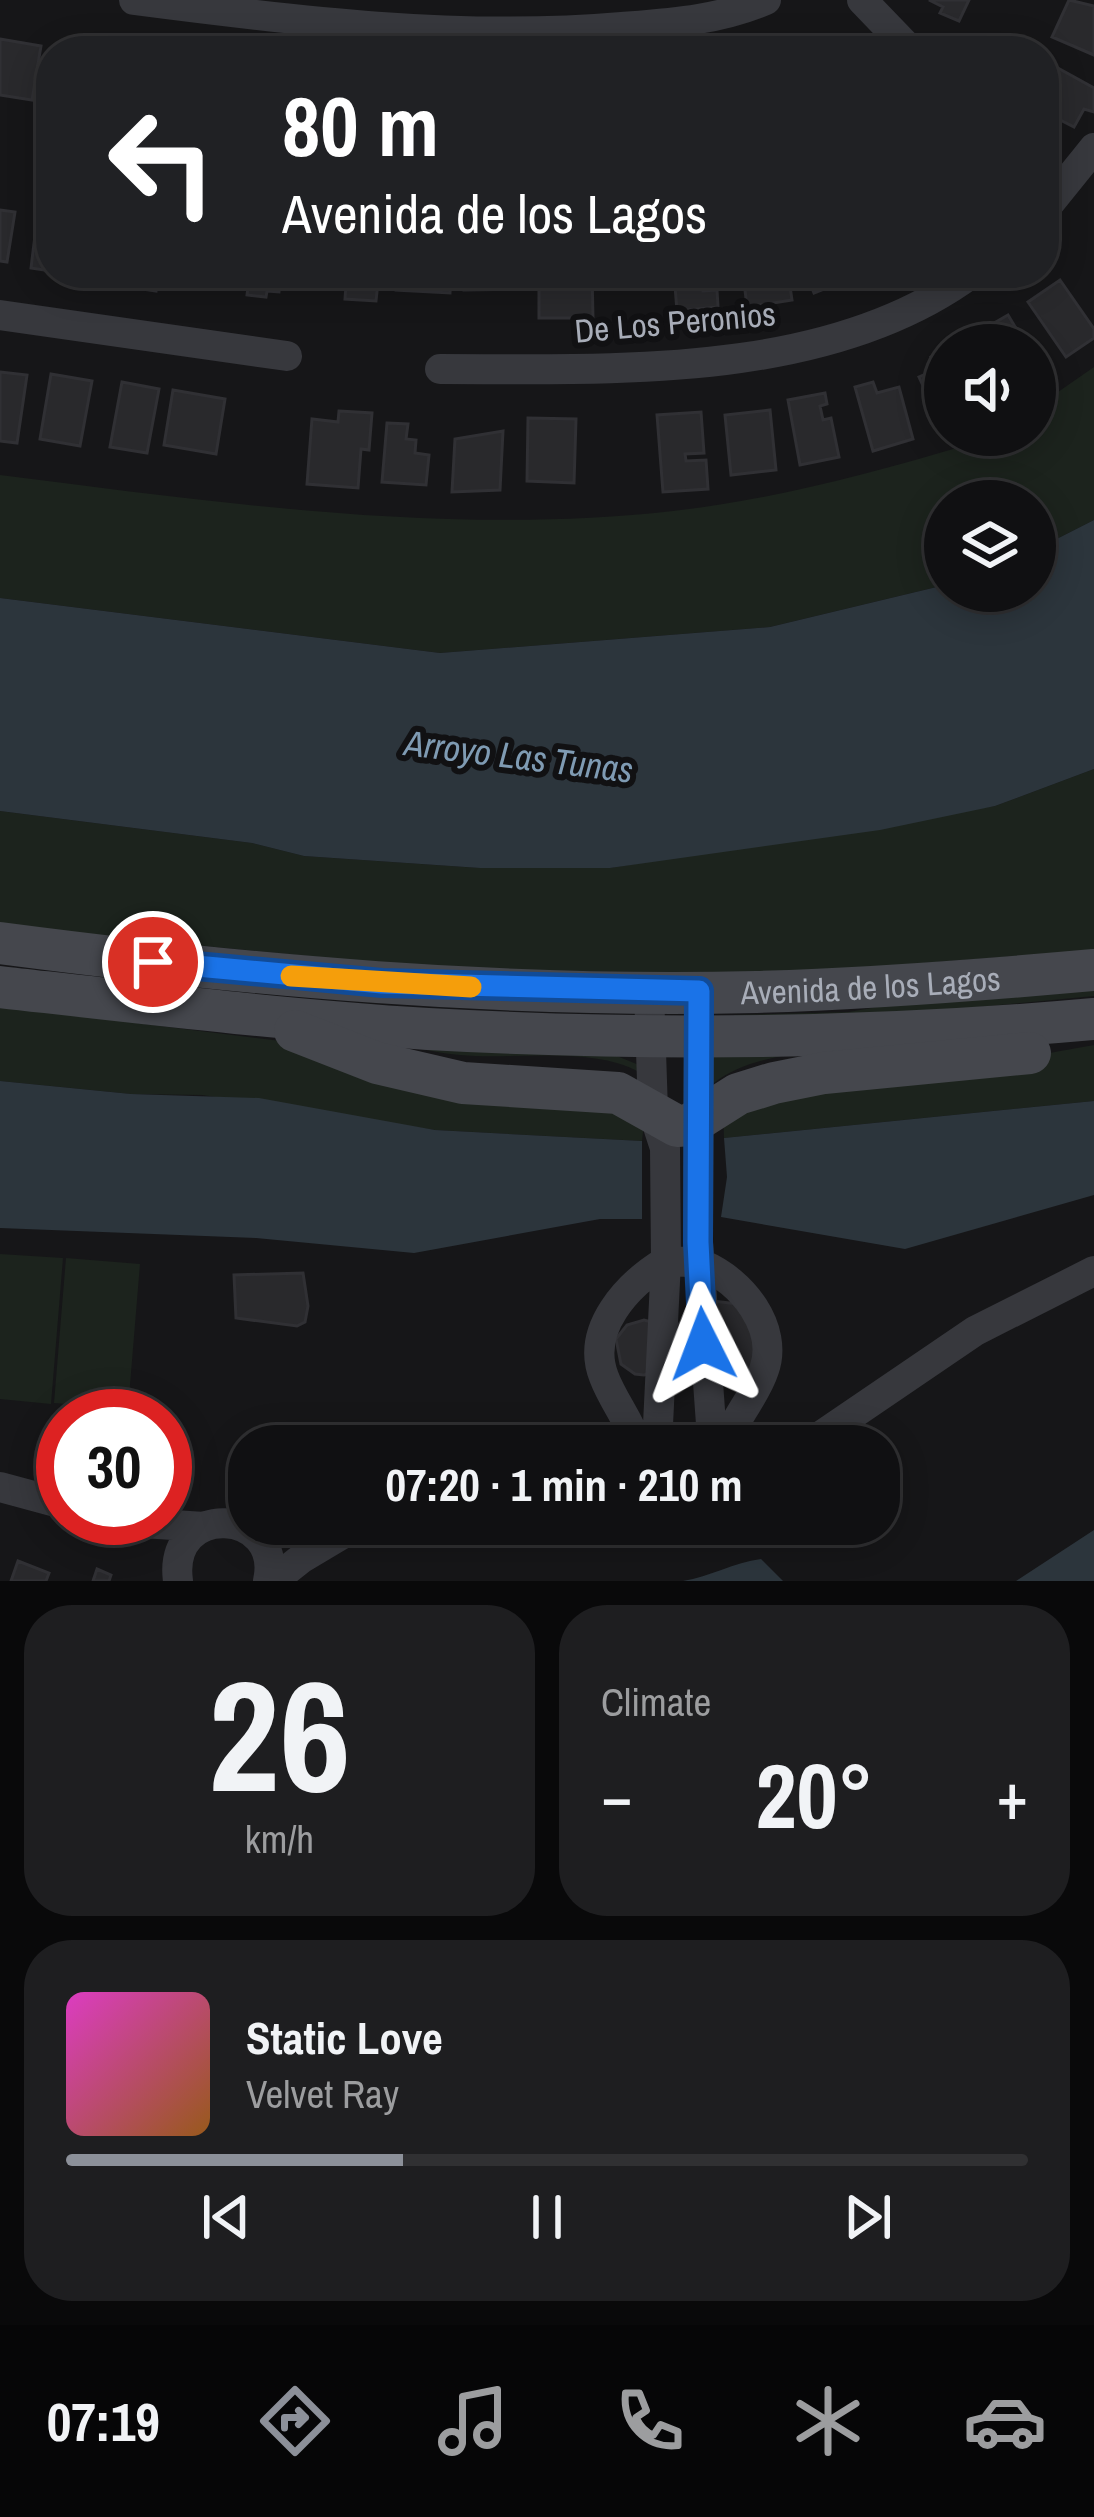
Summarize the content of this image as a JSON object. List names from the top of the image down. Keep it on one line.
{"streets":{"street":["De Los Peronios","Avenida de los Lagos"]},"water":["Arroyo Las Tunas"],"page":{"turn":["80 m","Avenida de los Lagos"],"limit":"30","trip":"07:20 · 1 min · 210 m","tile":[["26","km/h"],"Climate"],"heat":["−","20°","+"],"song":["Static Love","Velvet Ray"],"tabs":"07:19"}}
